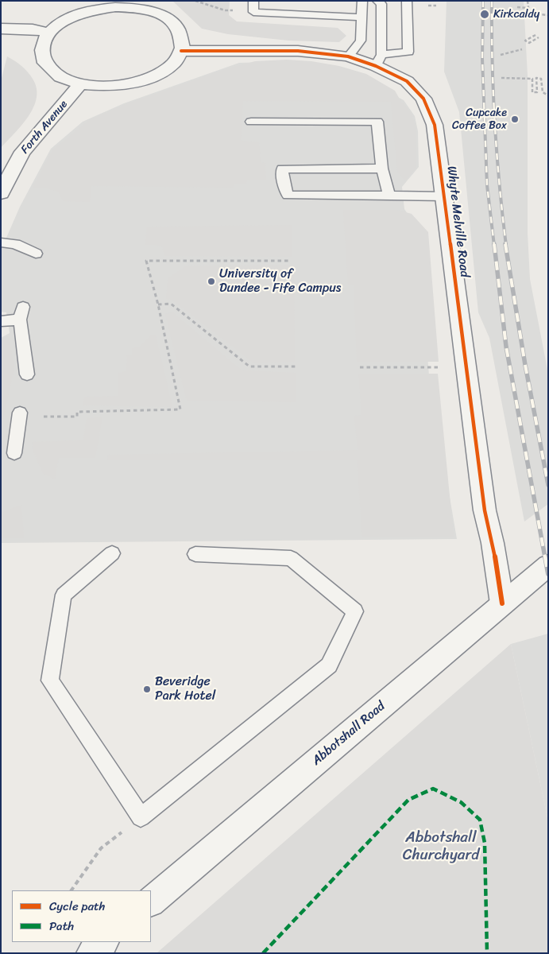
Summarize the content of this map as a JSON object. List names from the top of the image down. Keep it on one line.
{"streets":{"main road":["Forth Avenue","Whyte Melville Road","Abbotshall Road"]},"crossings":[["Forth Avenue","Whyte Melville Road"],["Whyte Melville Road","Abbotshall Road"]],"parks":["Abbotshall Churchyard"],"places":["Kirkcaldy","Cupcake Coffee Box","University of Dundee - Fife Campus","Beveridge Park Hotel"],"legend":["Cycle path","Path"]}
